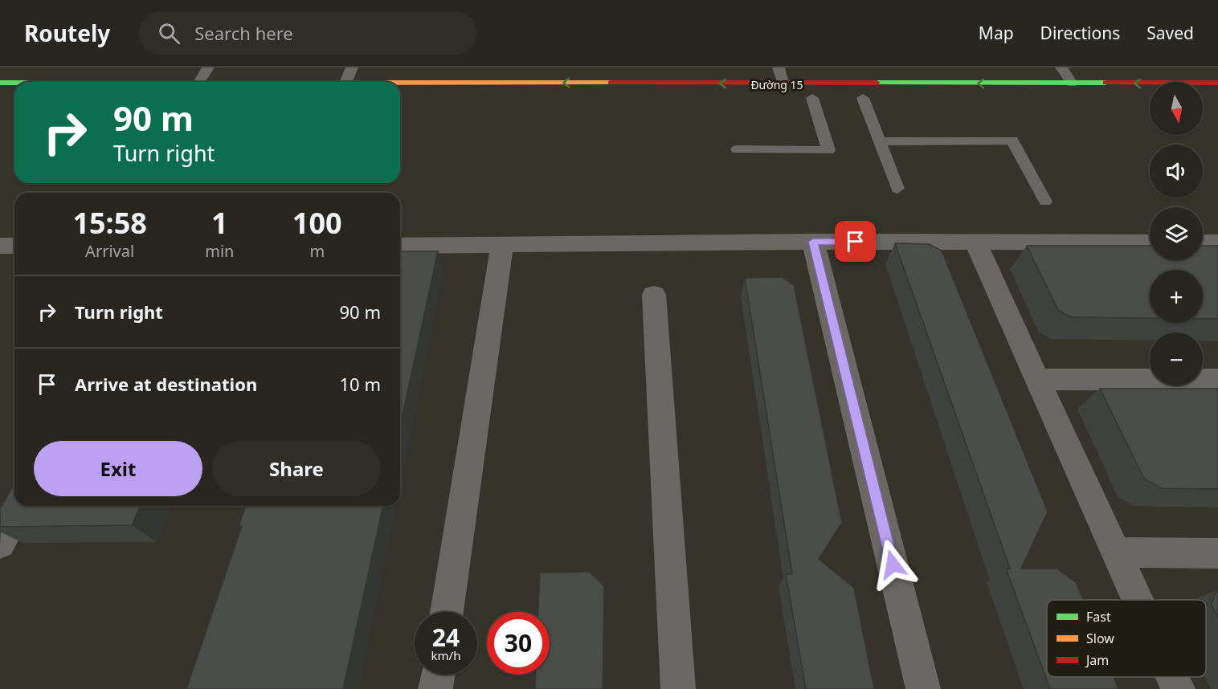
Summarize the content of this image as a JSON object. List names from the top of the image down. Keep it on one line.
{"streets":{"street":["Đường 15"]},"one_way":["Đường 15"],"legend":["Fast","Slow","Jam"],"north":"bottom","page":{"header":"Routely","search":"Search here","nav":["Map","Directions","Saved"],"map_buttons":["+","−"],"turn":["90 m","Turn right"],"eta":["15:58","Arrival","1","min","100","m"],"list":[{"name":"Turn right","value":"90 m"},{"name":"Arrive at destination","value":"10 m"}],"buttons":["Exit","Share"],"speed":"24 km/h","limit":"30"}}
